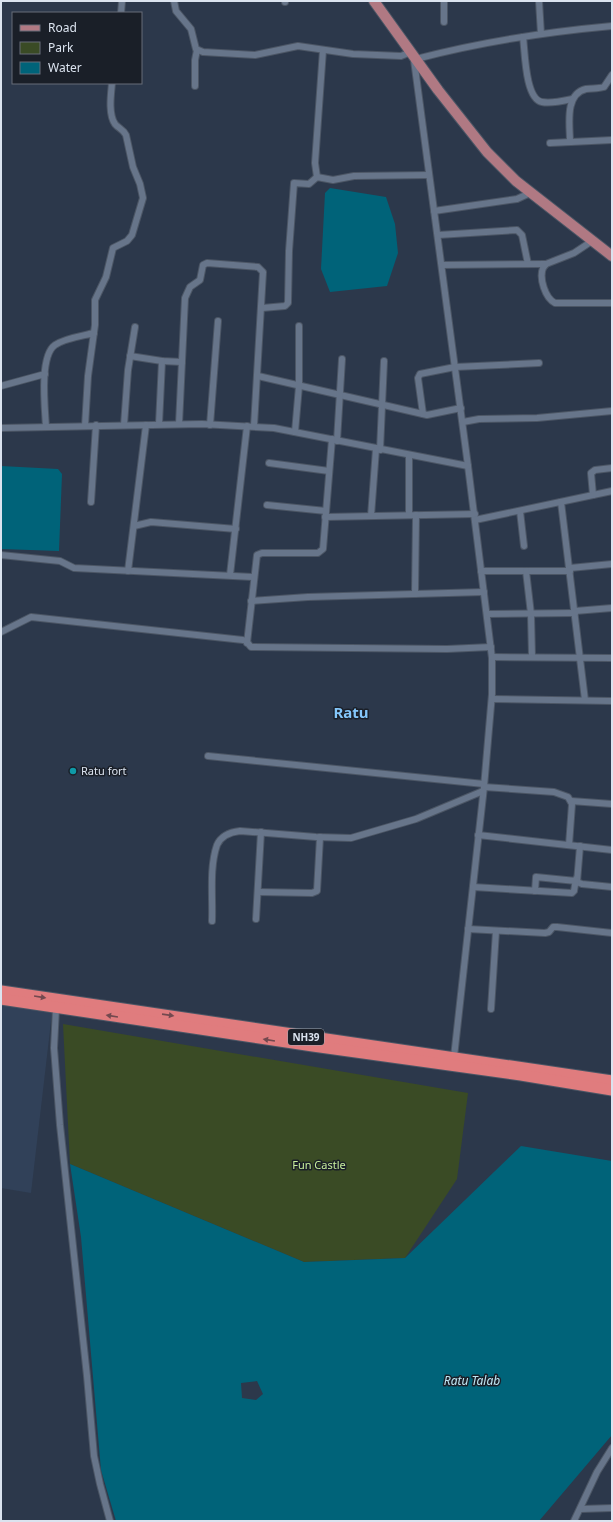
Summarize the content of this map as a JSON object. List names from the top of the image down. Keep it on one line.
{"streets":{"highway":["NH39"]},"districts":["Ratu"],"water":["Ratu Talab"],"parks":["Fun Castle"],"places":["Ratu fort"],"legend":["Road","Park","Water"]}
